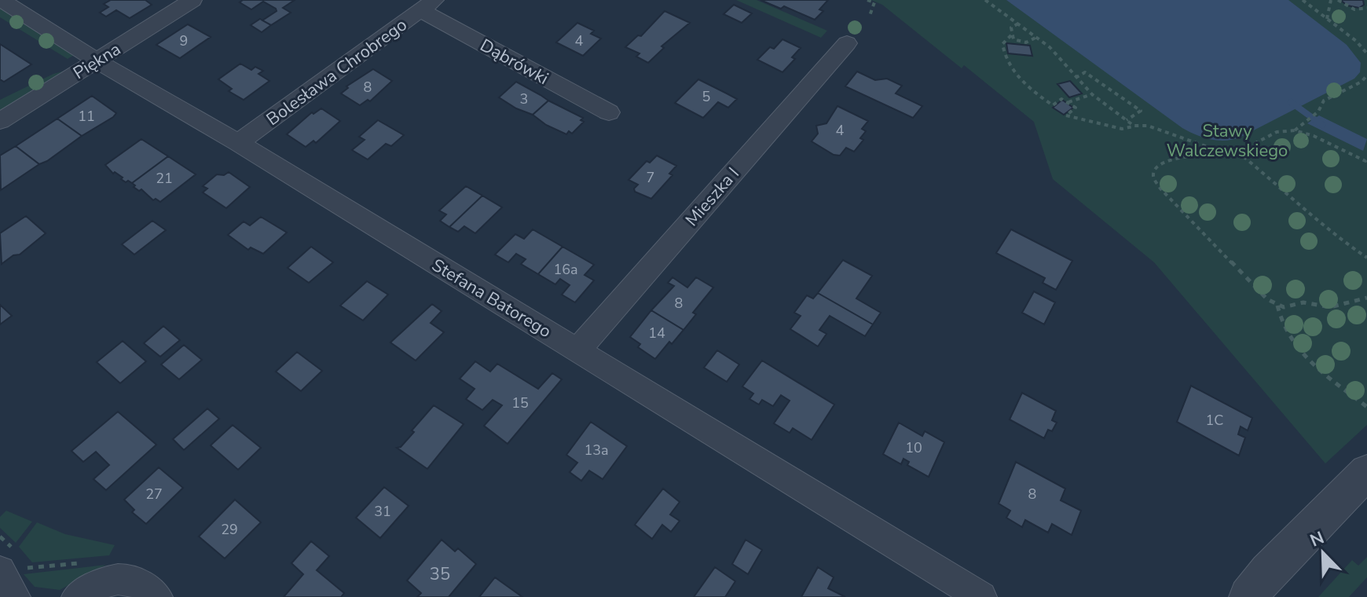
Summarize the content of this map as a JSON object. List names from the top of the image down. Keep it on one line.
{"streets":{"street":["Piękna","Dąbrówki","Bolesława Chrobrego","Mieszka I","Stefana Batorego"]},"crossings":[["Piękna","Stefana Batorego"],["Dąbrówki","Bolesława Chrobrego"],["Bolesława Chrobrego","Stefana Batorego"],["Mieszka I","Stefana Batorego"]],"parks":["Stawy Walczewskiego"],"house_numbers":["9","4","8","5","3","11","4","7","21","16a","8","14","15","1C","10","13a","27","8","31","29","35"],"north":"top left"}
